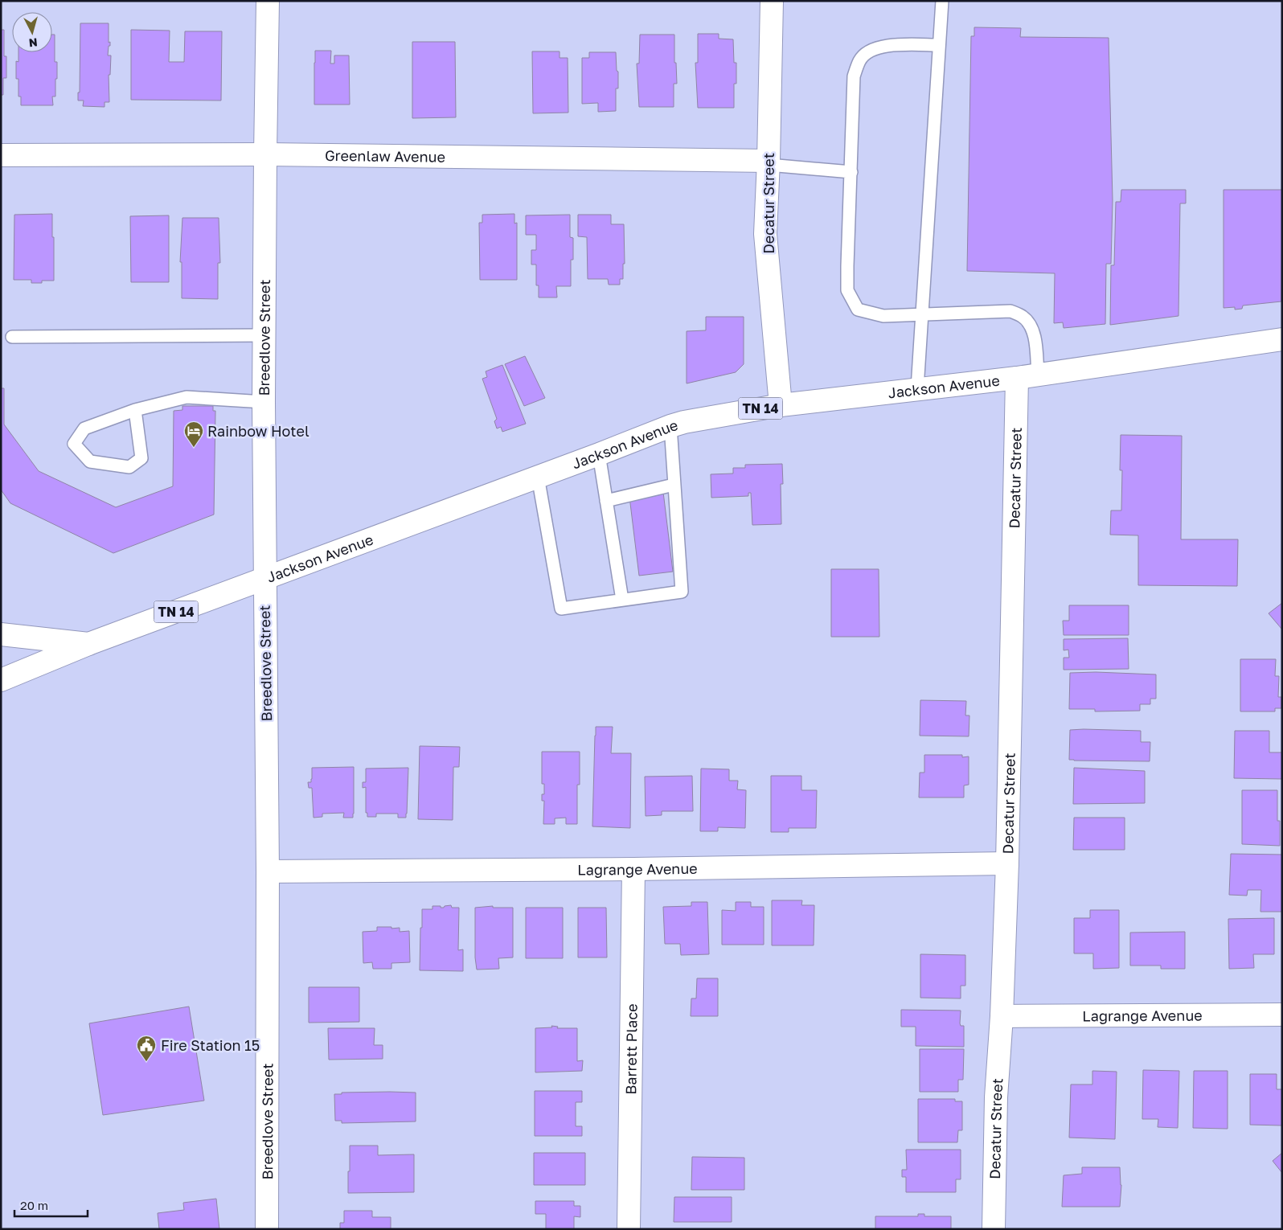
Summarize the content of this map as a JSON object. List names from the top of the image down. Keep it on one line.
{"streets":{"main road":["Greenlaw Avenue","Decatur Street","Breedlove Street","Jackson Avenue","TN 14","Lagrange Avenue","Barrett Place"]},"crossings":[["Greenlaw Avenue","Decatur Street"],["Greenlaw Avenue","Breedlove Street"],["Decatur Street","Jackson Avenue"],["Decatur Street","Lagrange Avenue"],["Breedlove Street","Jackson Avenue"],["Breedlove Street","Lagrange Avenue"],["Lagrange Avenue","Barrett Place"]],"places":{"hotel":["Rainbow Hotel"],"public building":["Fire Station 15"]},"scale_bar":"20 m","north":"bottom"}
